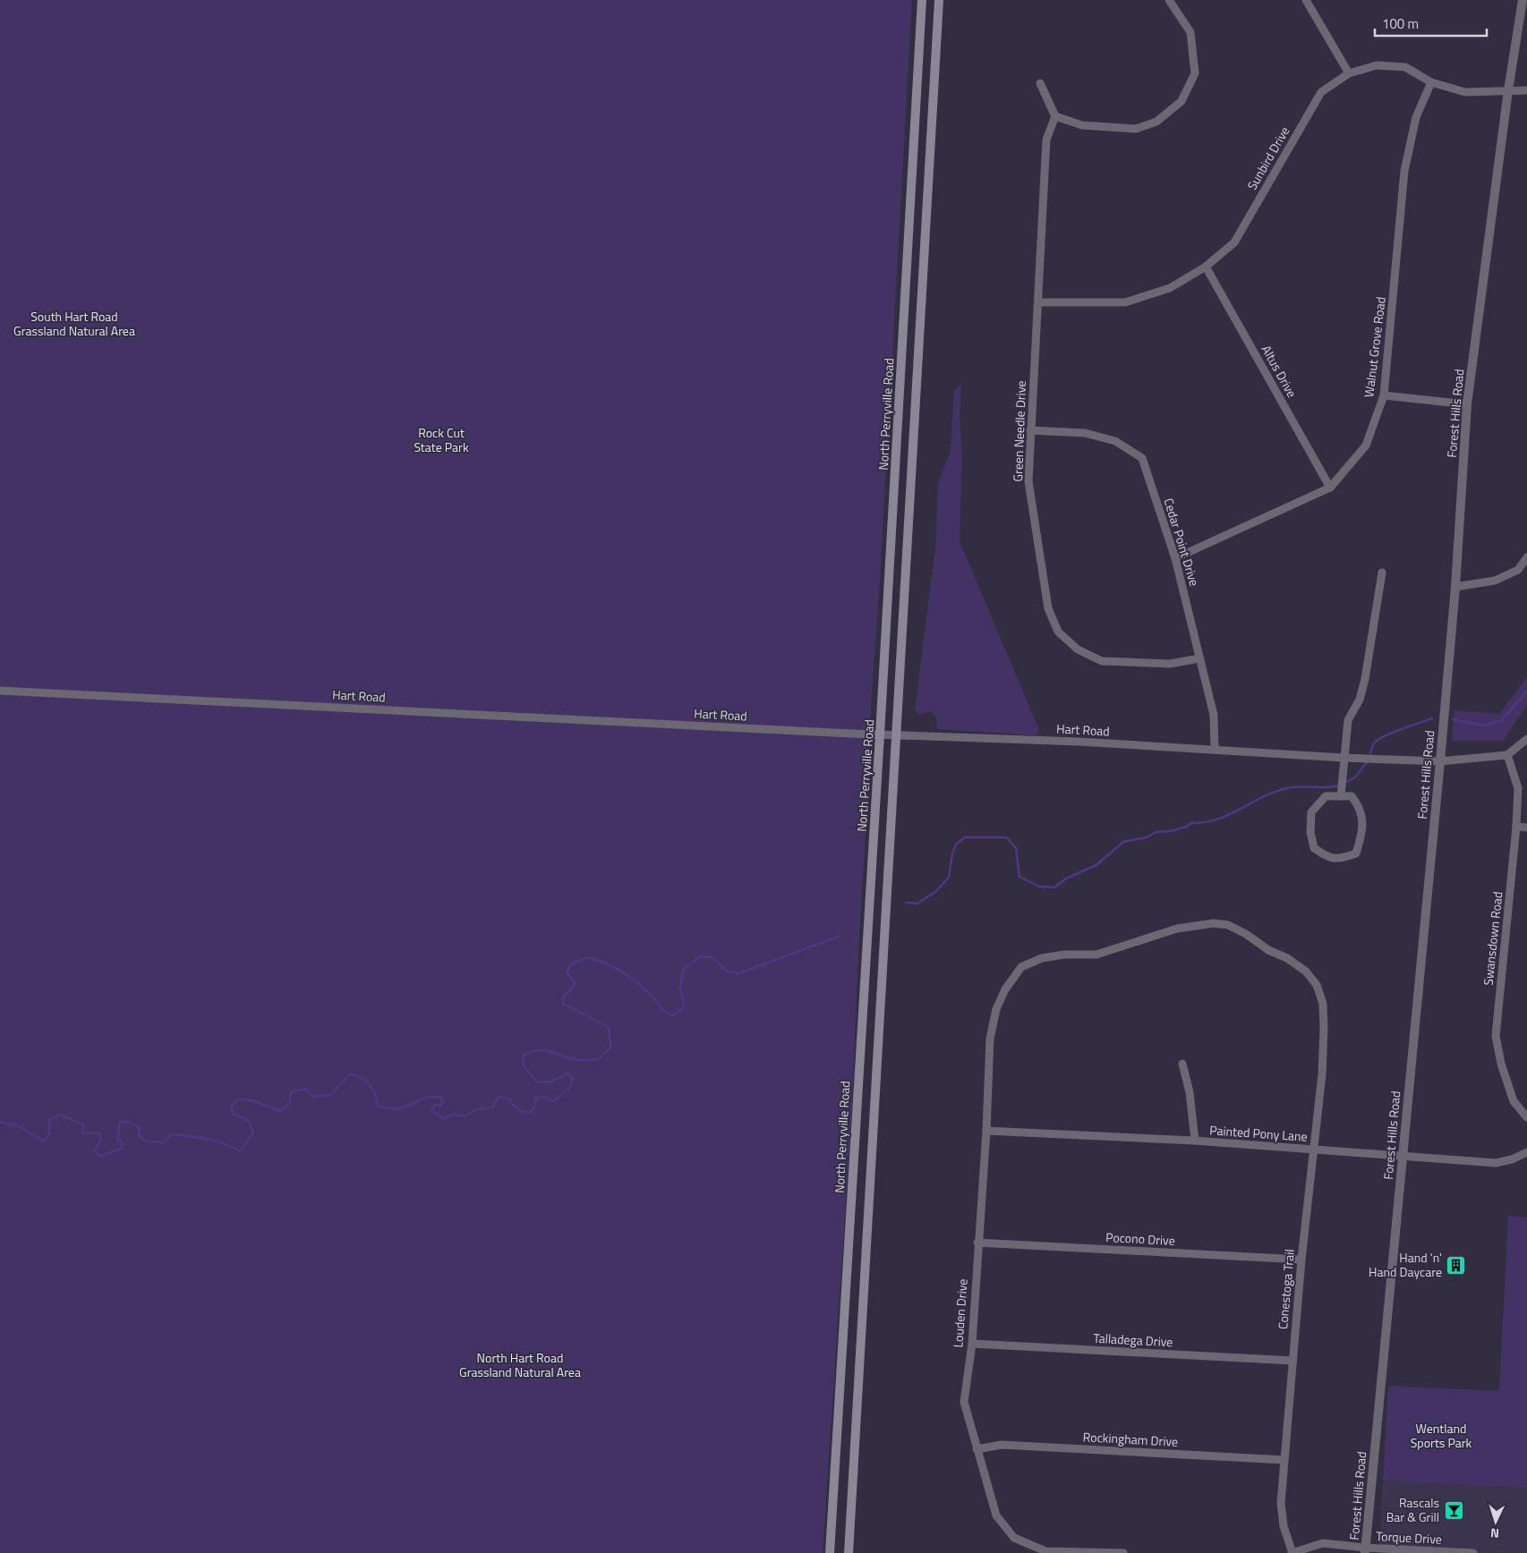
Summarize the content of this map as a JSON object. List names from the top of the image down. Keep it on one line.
{"streets":{"main road":["North Perryville Road"],"street":["Sunbird Drive","Walnut Grove Road","Altus Drive","Forest Hills Road","Green Needle Drive","Cedar Point Drive","Hart Road","Swansdown Road","Painted Pony Lane","Pocono Drive","Conestoga Trail","Louden Drive","Talladega Drive","Rockingham Drive","Torque Drive"]},"crossings":[["Sunbird Drive","Walnut Grove Road"],["Sunbird Drive","Altus Drive"],["Sunbird Drive","Forest Hills Road"],["Sunbird Drive","Green Needle Drive"],["Walnut Grove Road","Altus Drive"],["Walnut Grove Road","Cedar Point Drive"],["Forest Hills Road","Hart Road"],["Forest Hills Road","Painted Pony Lane"],["Forest Hills Road","Torque Drive"],["North Perryville Road","Hart Road"],["Green Needle Drive","Cedar Point Drive"],["Cedar Point Drive","Hart Road"],["Hart Road","Swansdown Road"],["Painted Pony Lane","Conestoga Trail"],["Painted Pony Lane","Louden Drive"],["Pocono Drive","Conestoga Trail"],["Pocono Drive","Louden Drive"],["Conestoga Trail","Louden Drive"],["Conestoga Trail","Talladega Drive"],["Conestoga Trail","Rockingham Drive"],["Conestoga Trail","Torque Drive"],["Louden Drive","Talladega Drive"],["Louden Drive","Rockingham Drive"]],"parks":["South Hart Road Grassland Natural Area","Rock Cut State Park","North Hart Road Grassland Natural Area","Wentland Sports Park"],"places":{"building":["Hand 'n' Hand Daycare"],"bar":["Rascals Bar & Grill"]},"scale_bar":"100 m","north":"bottom"}
